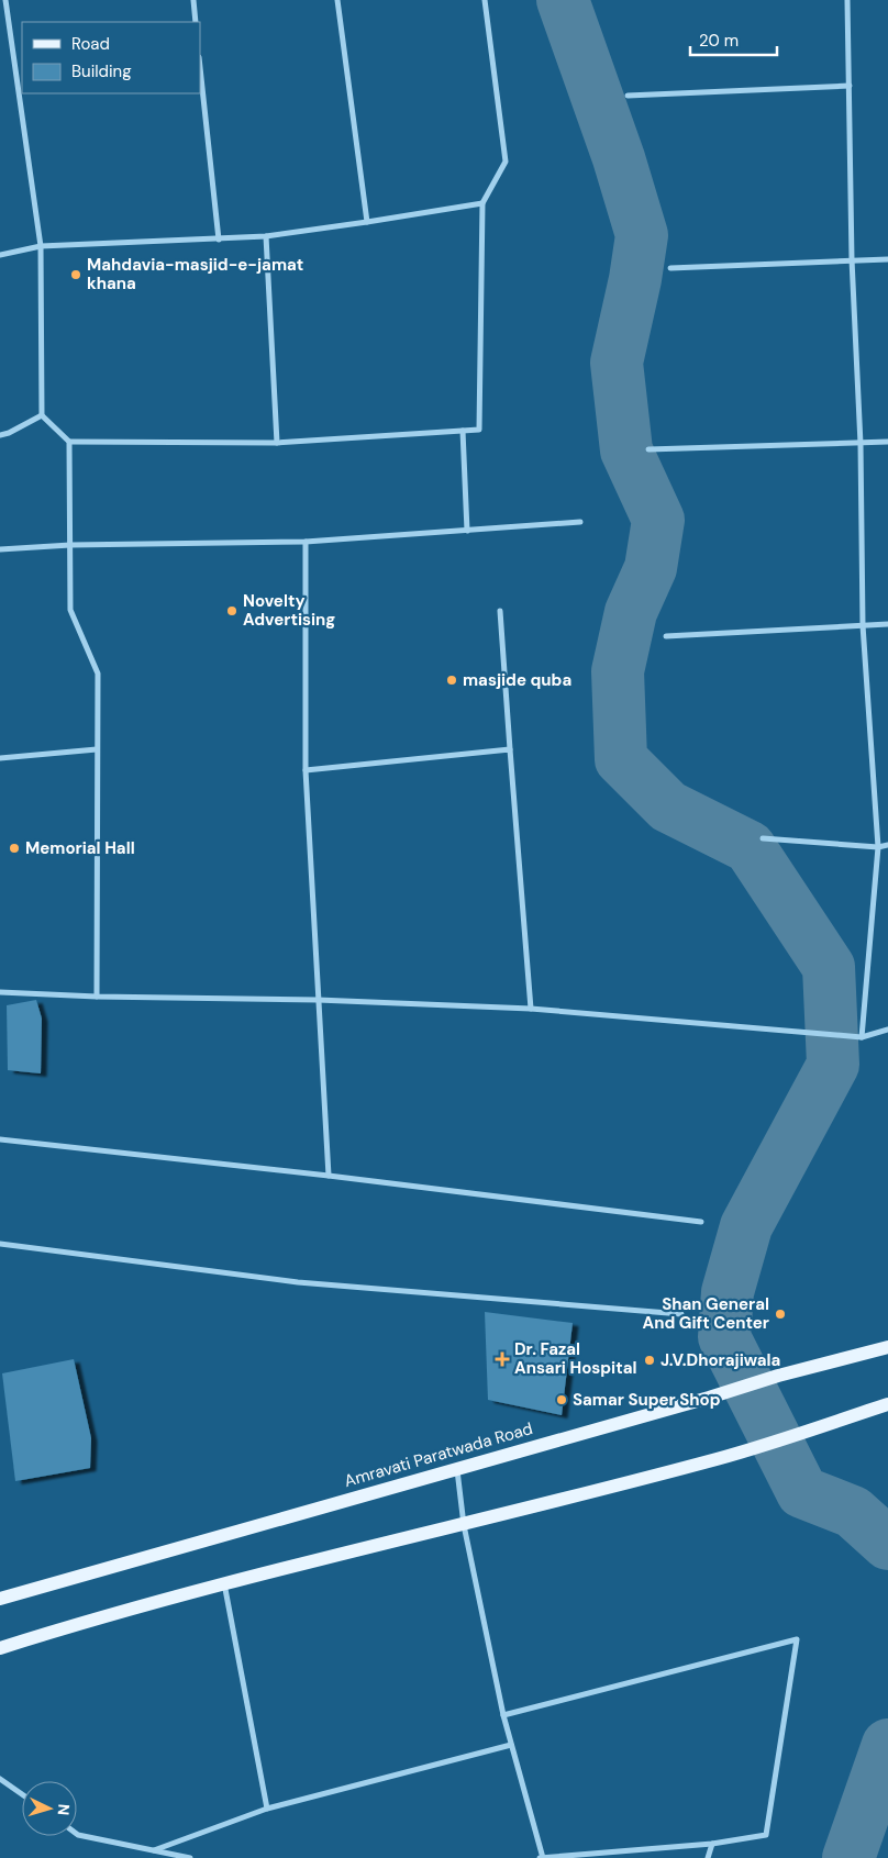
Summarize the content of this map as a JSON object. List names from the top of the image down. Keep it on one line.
{"streets":{"main road":["Amravati Paratwada Road"]},"places":{"other":["Mahdavia-masjid-e-jamat khana","Novelty Advertising","masjide quba","Memorial Hall","Shan General And Gift Center","J.V.Dhorajiwala","Samar Super Shop"],"health":["Dr. Fazal Ansari Hospital"]},"legend":["Road","Building"],"scale_bar":"20 m","north":"right"}
